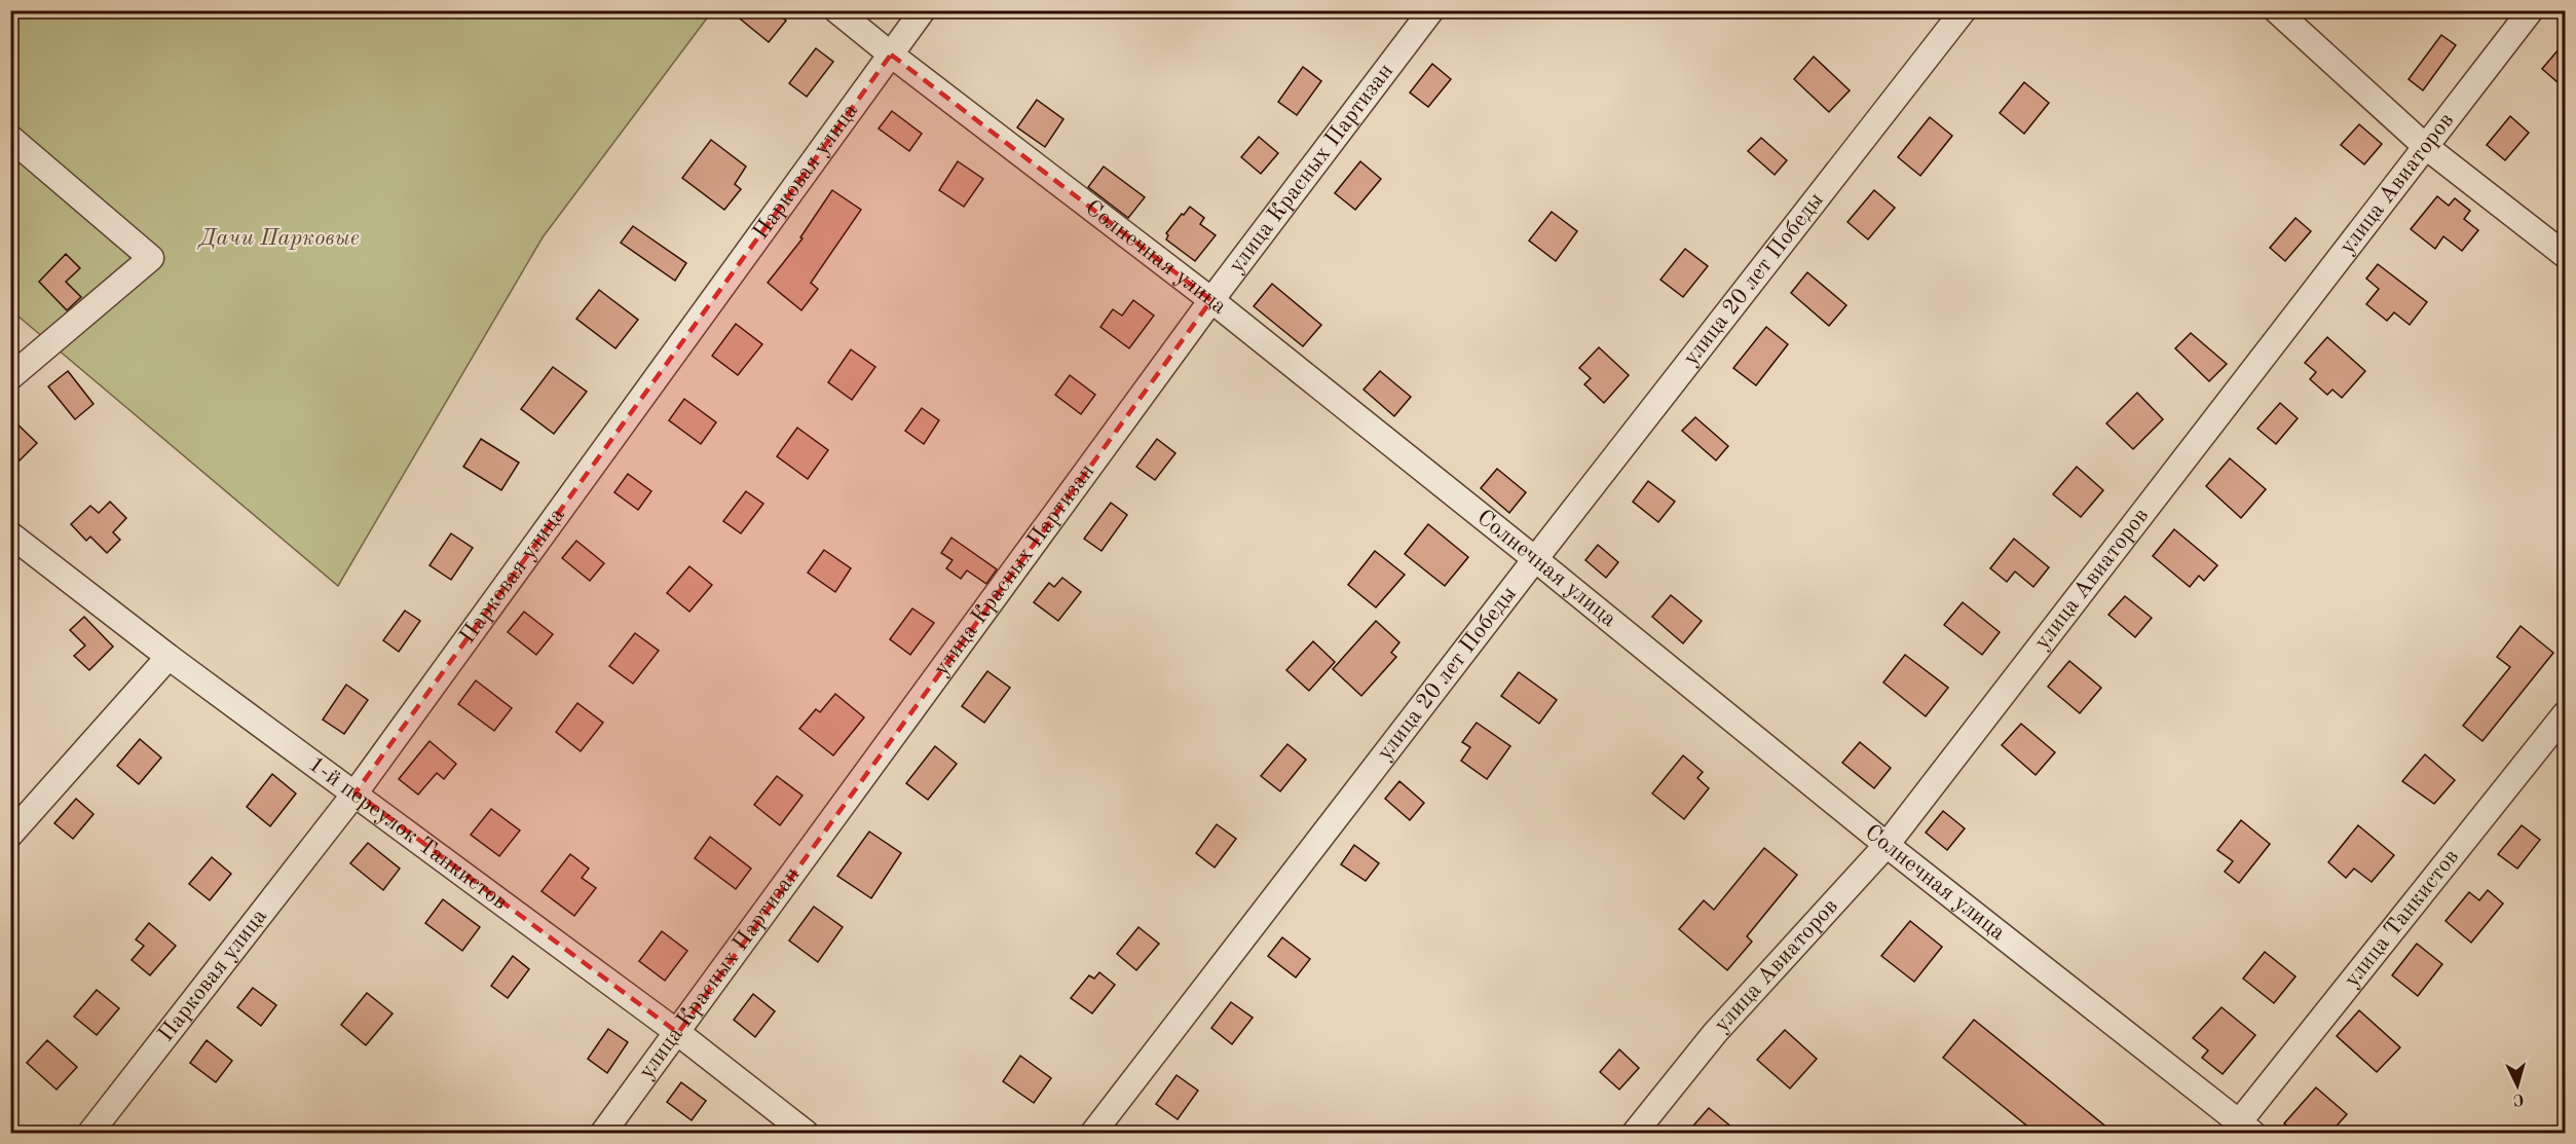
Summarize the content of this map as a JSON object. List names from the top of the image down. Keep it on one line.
{"streets":{"street":["улица Красных Партизан","Парковая улица","улица Авиаторов","Солнечная улица","улица 20 лет Победы","1-й переулок Танкистов","улица Танкистов"]},"crossings":[["улица Красных Партизан","Солнечная улица"],["улица Красных Партизан","1-й переулок Танкистов"],["Парковая улица","Солнечная улица"],["Парковая улица","1-й переулок Танкистов"],["улица Авиаторов","Солнечная улица"],["Солнечная улица","улица 20 лет Победы"],["Солнечная улица","улица Танкистов"]],"parks":["Дачи Парковые"],"north":"bottom"}
